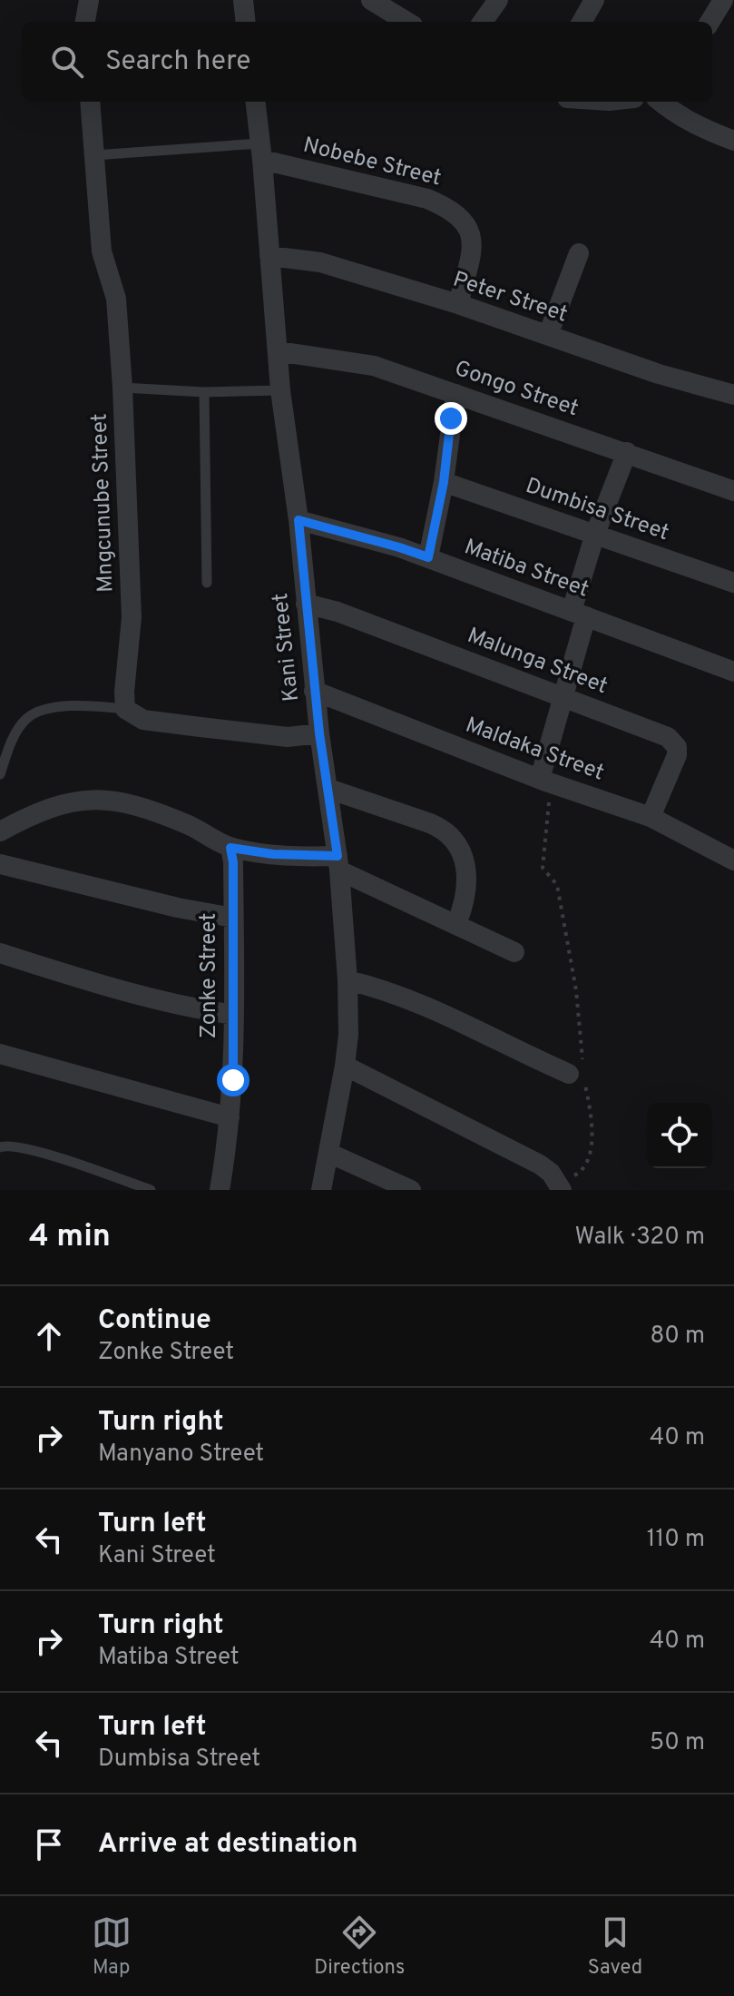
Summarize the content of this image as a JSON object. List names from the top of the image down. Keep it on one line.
{"streets":{"street":["Nobebe Street","Peter Street","Gongo Street","Mngcunube Street","Dumbisa Street","Matiba Street","Kani Street","Malunga Street","Maldaka Street","Zonke Street"]},"crossings":[["Nobebe Street","Peter Street"],["Nobebe Street","Kani Street"],["Peter Street","Kani Street"],["Gongo Street","Kani Street"],["Matiba Street","Kani Street"],["Kani Street","Malunga Street"],["Kani Street","Maldaka Street"],["Malunga Street","Maldaka Street"]],"page":{"search":"Search here","heading":["4 min","Walk · 320 m"],"list":[["Continue","Zonke Street","80 m"],["Turn right","Manyano Street","40 m"],["Turn left","Kani Street","110 m"],["Turn right","Matiba Street","40 m"],["Turn left","Dumbisa Street","50 m"],"Arrive at destination"],"nav":["Map","Directions","Saved"]}}
